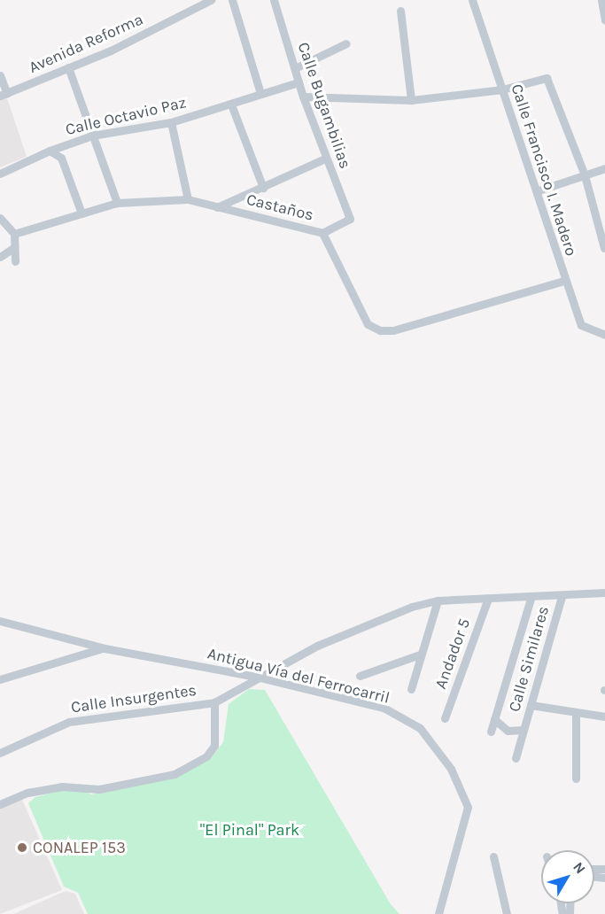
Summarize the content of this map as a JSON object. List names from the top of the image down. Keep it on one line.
{"streets":{"street":["Avenida Reforma","Calle Bugambilias","Calle Octavio Paz","Calle Francisco I. Madero","Castaños","Andador 5","Calle Similares","Antigua Vía del Ferrocarril","Calle Insurgentes"]},"crossings":[["Calle Bugambilias","Calle Octavio Paz"],["Calle Bugambilias","Castaños"],["Calle Francisco I. Madero","Castaños"]],"parks":["\"El Pinal\" Park"],"places":["CONALEP 153"],"north":"top right"}
